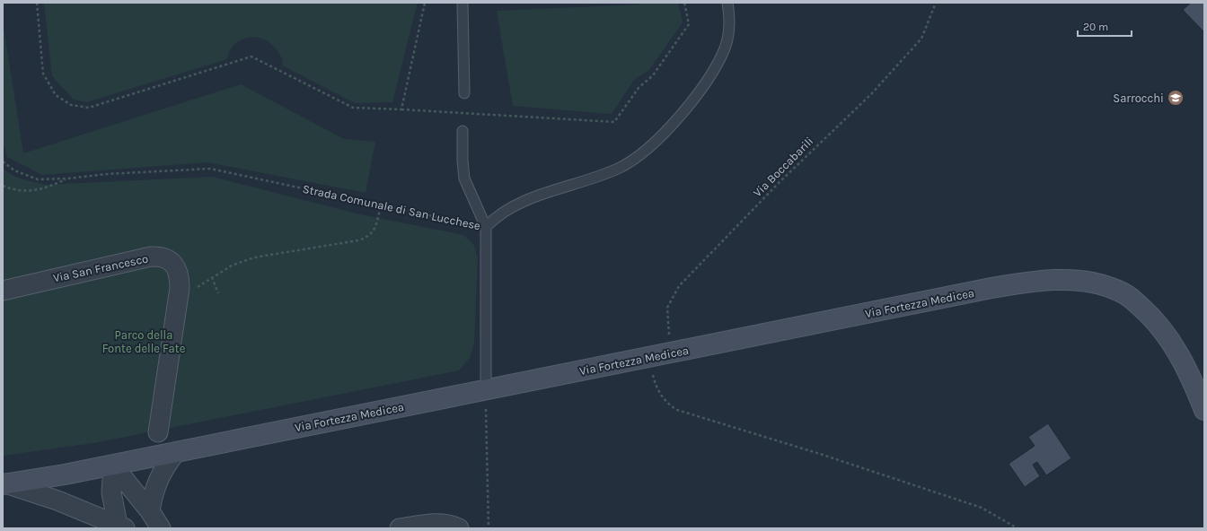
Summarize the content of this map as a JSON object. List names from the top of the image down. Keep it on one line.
{"streets":{"main road":["Via Fortezza Medicea"],"street":["Via San Francesco"],"lane":["Strada Comunale di San Lucchese"],"path":["Via Boccabarili"]},"crossings":[["Via Boccabarili","Via Fortezza Medicea"],["Strada Comunale di San Lucchese","Via Fortezza Medicea"],["Via San Francesco","Via Fortezza Medicea"]],"parks":["Parco della Fonte delle Fate"],"places":{"school or university":["Sarrocchi"]},"scale_bar":"20 m"}
